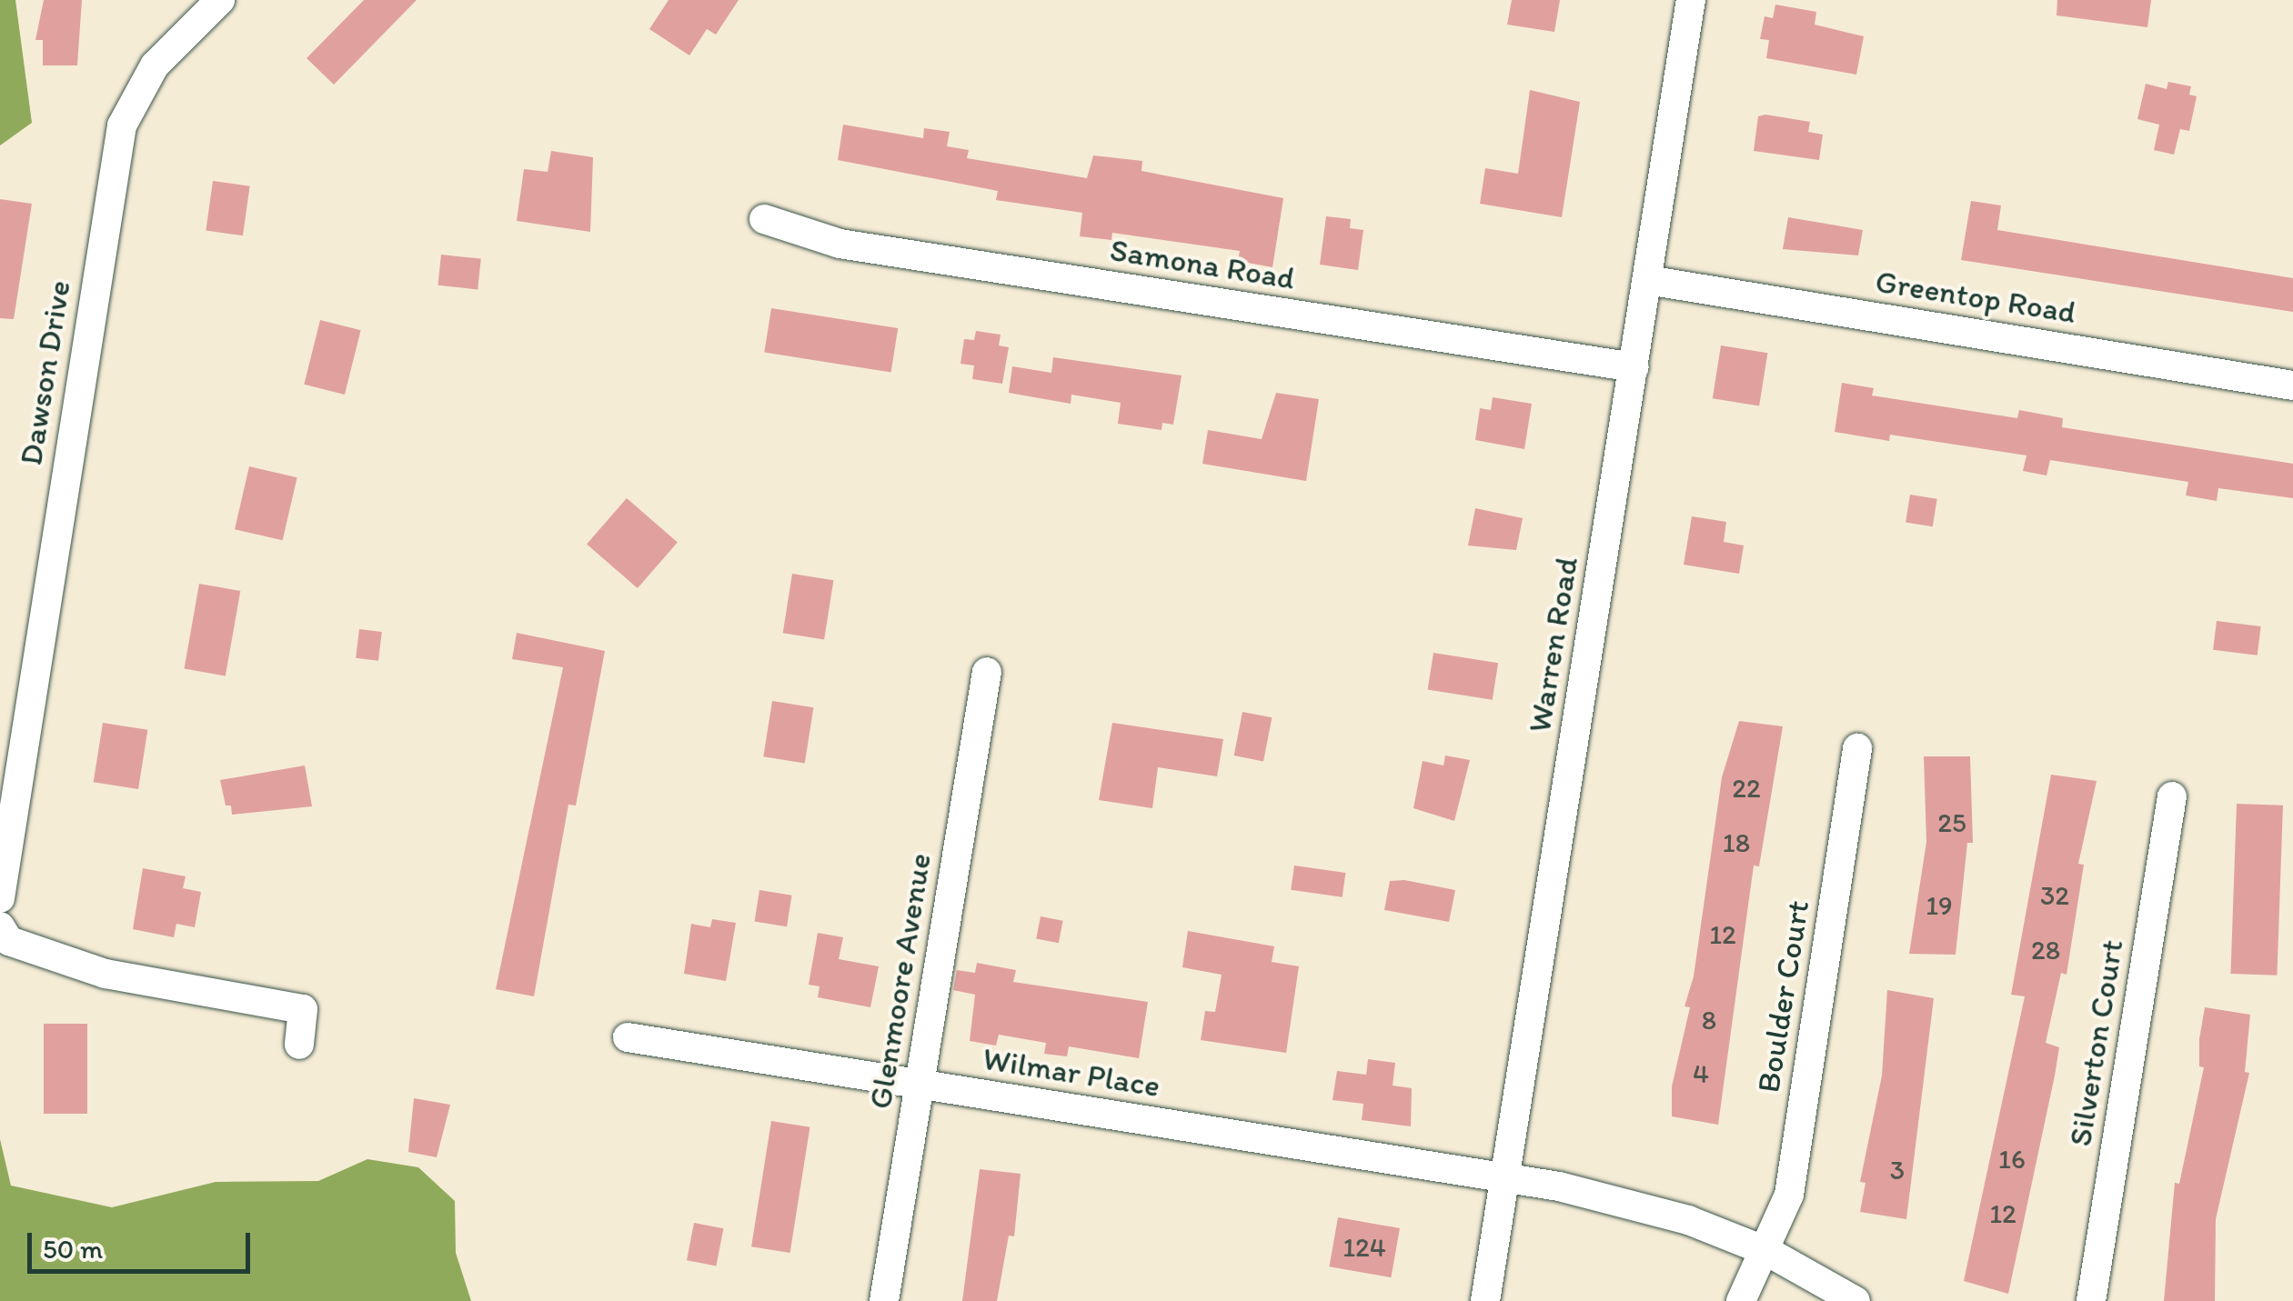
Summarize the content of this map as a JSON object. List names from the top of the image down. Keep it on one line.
{"streets":{"street":["Samona Road","Greentop Road","Dawson Drive","Warren Road","Glenmoore Avenue","Boulder Court","Silverton Court","Wilmar Place"]},"crossings":[["Samona Road","Warren Road"],["Greentop Road","Warren Road"],["Warren Road","Wilmar Place"],["Glenmoore Avenue","Wilmar Place"],["Boulder Court","Wilmar Place"]],"house_numbers":["22","25","18","32","19","12","28","8","4","16","3","12","124"],"scale_bar":"50 m"}
